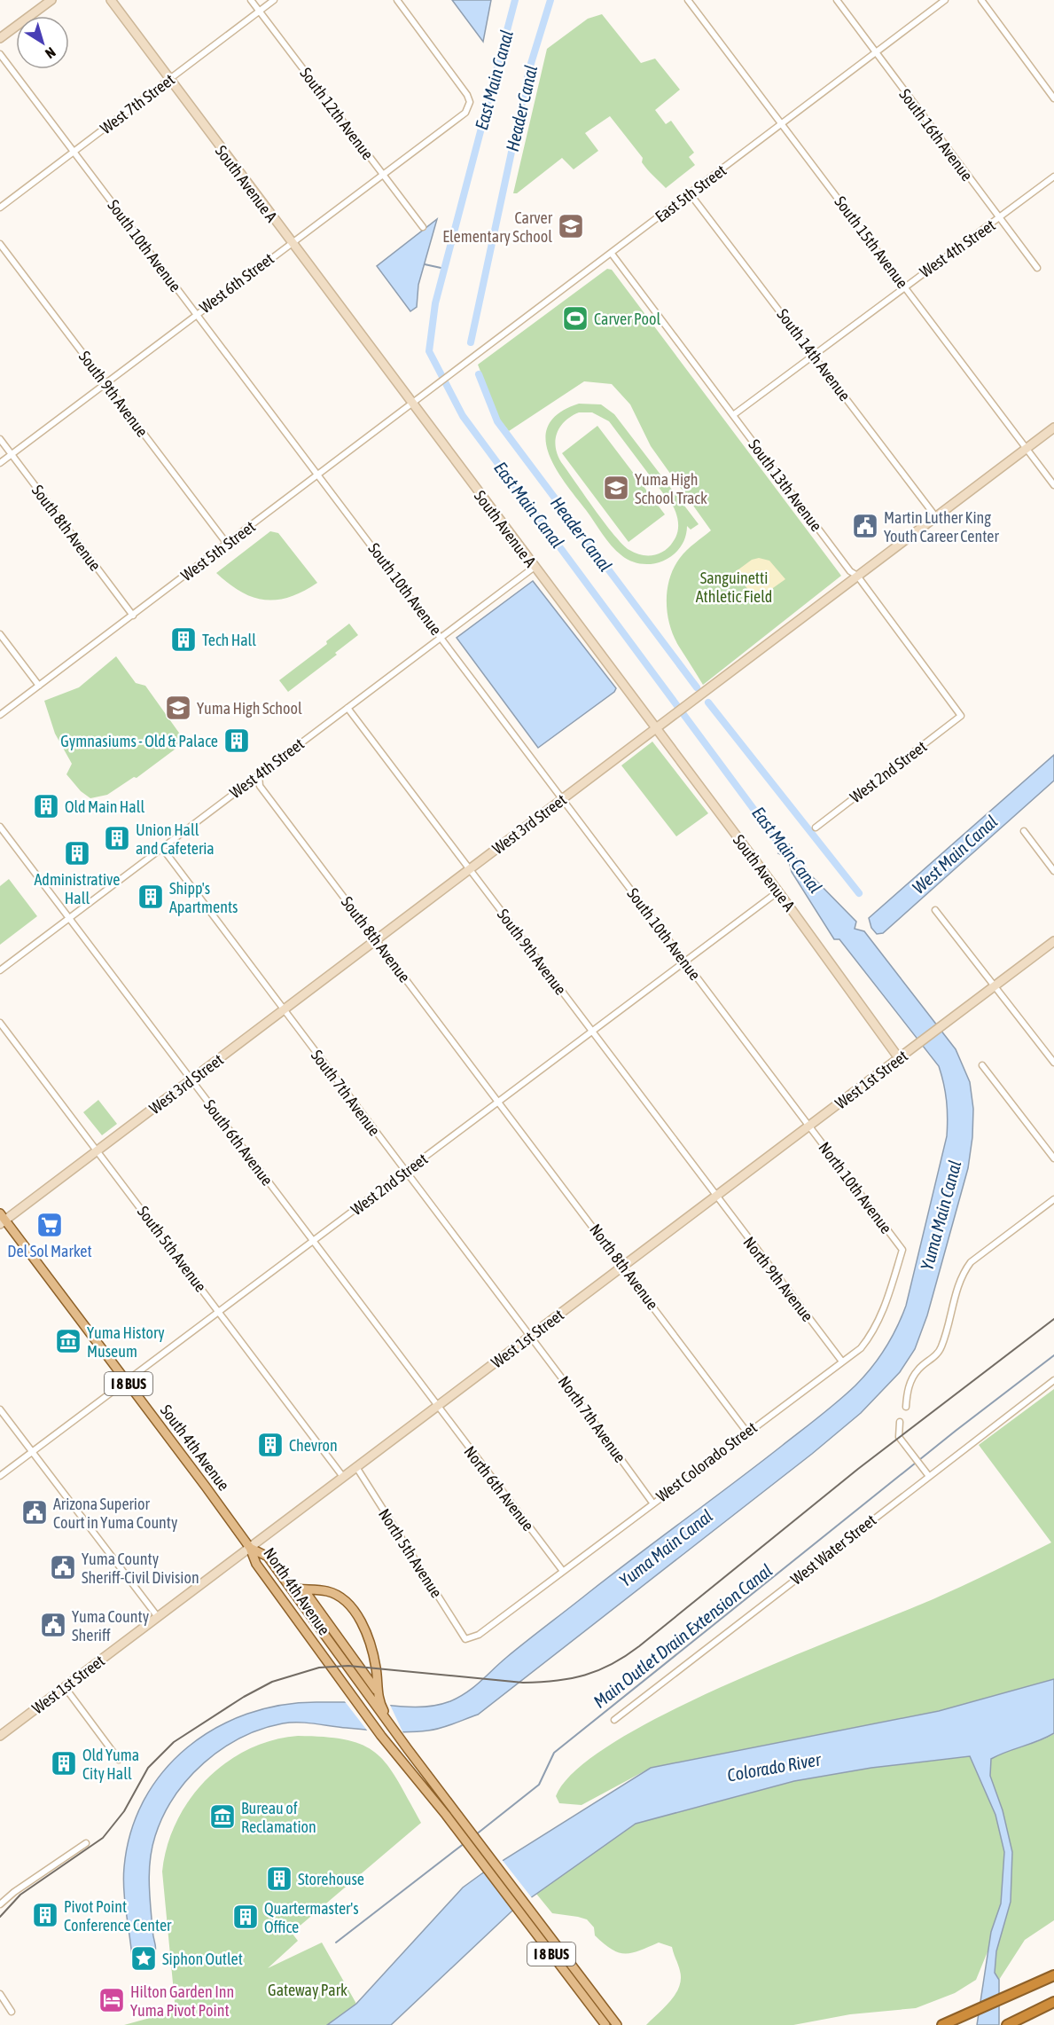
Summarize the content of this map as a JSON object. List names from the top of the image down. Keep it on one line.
{"streets":{"main road":["South Avenue A","West 3rd Street","West 1st Street","I 8 BUS","South 4th Avenue","North 4th Avenue"],"street":["West 7th Street","South 12th Avenue","South 16th Avenue","East 5th Street","South 15th Avenue","South 10th Avenue","West 4th Street","West 6th Street","South 14th Avenue","South 9th Avenue","South 13th Avenue","South 8th Avenue","West 5th Street","West 2nd Street","South 7th Avenue","South 6th Avenue","North 10th Avenue","South 5th Avenue","North 8th Avenue","North 9th Avenue","North 7th Avenue","West Colorado Street","North 6th Avenue","West Water Street","North 5th Avenue"]},"crossings":[["West 7th Street","South 12th Avenue"],["West 7th Street","South Avenue A"],["West 7th Street","South 10th Avenue"],["South 12th Avenue","West 6th Street"],["South 16th Avenue","East 5th Street"],["South 16th Avenue","West 4th Street"],["South Avenue A","West 4th Street"],["South Avenue A","West 6th Street"],["South Avenue A","West 5th Street"],["South Avenue A","West 2nd Street"],["South Avenue A","West 3rd Street"],["South Avenue A","West 1st Street"],["East 5th Street","South 15th Avenue"],["East 5th Street","South 14th Avenue"],["East 5th Street","South 13th Avenue"],["East 5th Street","West 5th Street"],["South 15th Avenue","West 4th Street"],["South 15th Avenue","West 3rd Street"],["South 10th Avenue","West 4th Street"],["South 10th Avenue","West 6th Street"],["South 10th Avenue","West 5th Street"],["South 10th Avenue","West 2nd Street"],["South 10th Avenue","West 3rd Street"],["South 10th Avenue","West 1st Street"],["South 10th Avenue","North 10th Avenue"],["West 4th Street","South 14th Avenue"],["West 4th Street","South 9th Avenue"],["West 4th Street","South 13th Avenue"],["West 4th Street","South 8th Avenue"],["West 4th Street","South 7th Avenue"],["West 4th Street","South 6th Avenue"],["West 6th Street","South 9th Avenue"],["West 6th Street","South 8th Avenue"],["South 14th Avenue","West 3rd Street"],["South 9th Avenue","West 5th Street"],["South 9th Avenue","West 2nd Street"],["South 9th Avenue","West 3rd Street"],["South 9th Avenue","West 1st Street"],["South 9th Avenue","North 9th Avenue"],["South 13th Avenue","West 2nd Street"],["South 13th Avenue","West 3rd Street"],["South 8th Avenue","West 5th Street"],["South 8th Avenue","West 2nd Street"],["South 8th Avenue","West 3rd Street"],["South 8th Avenue","North 8th Avenue"],["West 2nd Street","South 7th Avenue"],["West 2nd Street","South 6th Avenue"],["West 2nd Street","South 5th Avenue"],["West 2nd Street","North 8th Avenue"],["West 2nd Street","South 4th Avenue"],["West 3rd Street","South 7th Avenue"],["West 3rd Street","South 6th Avenue"],["West 3rd Street","South 5th Avenue"],["West 3rd Street","South 4th Avenue"],["West 1st Street","South 7th Avenue"],["West 1st Street","South 6th Avenue"],["West 1st Street","North 10th Avenue"],["West 1st Street","South 5th Avenue"],["West 1st Street","North 8th Avenue"],["West 1st Street","North 9th Avenue"],["West 1st Street","North 7th Avenue"],["West 1st Street","South 4th Avenue"],["West 1st Street","North 6th Avenue"],["West 1st Street","North 5th Avenue"],["West 1st Street","North 4th Avenue"],["South 7th Avenue","North 7th Avenue"],["South 6th Avenue","North 6th Avenue"],["North 10th Avenue","West Colorado Street"],["North 8th Avenue","West Colorado Street"],["North 9th Avenue","West Colorado Street"],["I 8 BUS","North 4th Avenue"],["North 7th Avenue","West Colorado Street"],["South 4th Avenue","North 4th Avenue"],["West Colorado Street","North 6th Avenue"],["West Colorado Street","North 5th Avenue"]],"water":["East Main Canal","Header Canal","West Main Canal","Yuma Main Canal","Main Outlet Drain Extension Canal","Colorado River"],"parks":["Sanguinetti Athletic Field","Gateway Park"],"places":{"school or university":["Carver Elementary School","Yuma High School Track","Yuma High School"],"sports":["Carver Pool"],"public building":["Martin Luther King Youth Career Center","Arizona Superior Court in Yuma County","Yuma County Sheriff-Civil Division","Yuma County Sheriff"],"building":["Tech Hall","Gymnasiums - Old & Palace","Old Main Hall","Union Hall and Cafeteria","Administrative Hall","Shipp's Apartments","Chevron","Old Yuma City Hall","Storehouse","Pivot Point Conference Center","Quartermaster's Office"],"supermarket":["Del Sol Market"],"museum":["Yuma History Museum","Bureau of Reclamation"],"place":["Siphon Outlet"],"hotel":["Hilton Garden Inn Yuma Pivot Point"]},"north":"bottom right"}
